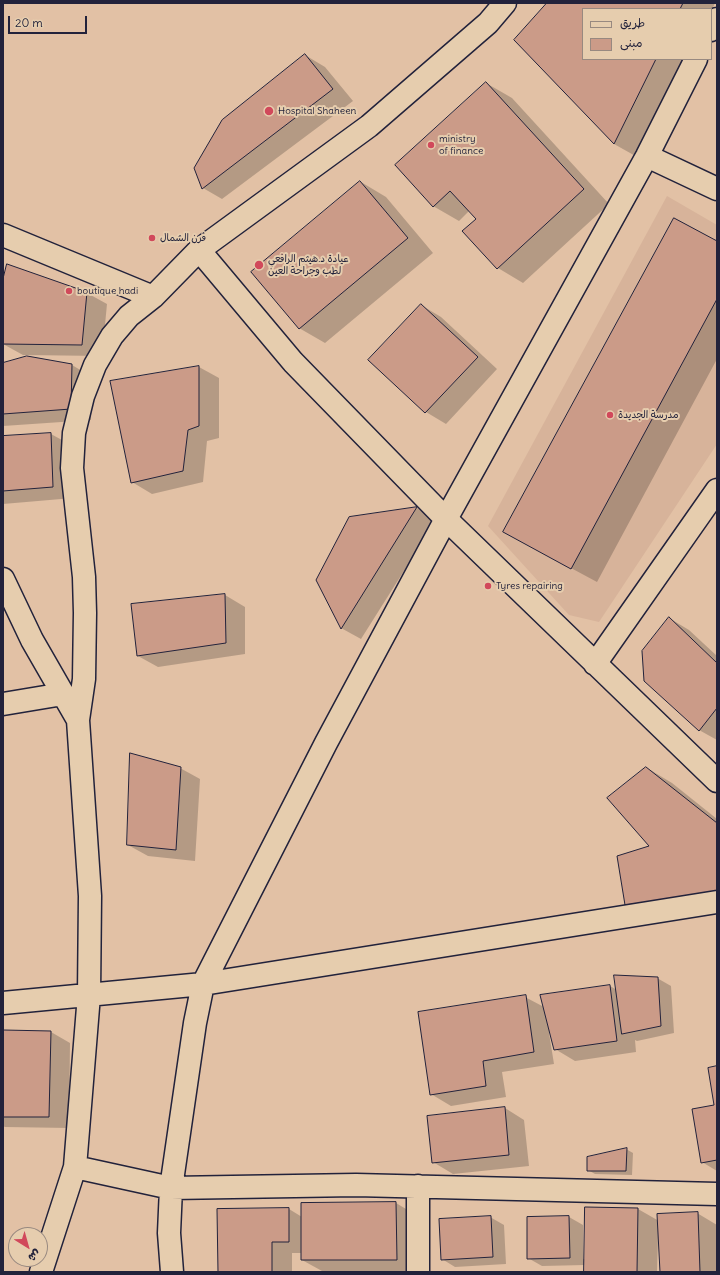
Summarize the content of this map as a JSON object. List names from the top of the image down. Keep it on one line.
{"places":["Hospital Shaheen","ministry of finance","فرن الشمال","عيادة د.هيثم الرافعي لطب وجراحة العين","boutique hadi","مدرسة الجديدة","Tyres repairing"],"legend":["طريق","مبنى"],"scale_bar":"20 m","north":"bottom right"}
